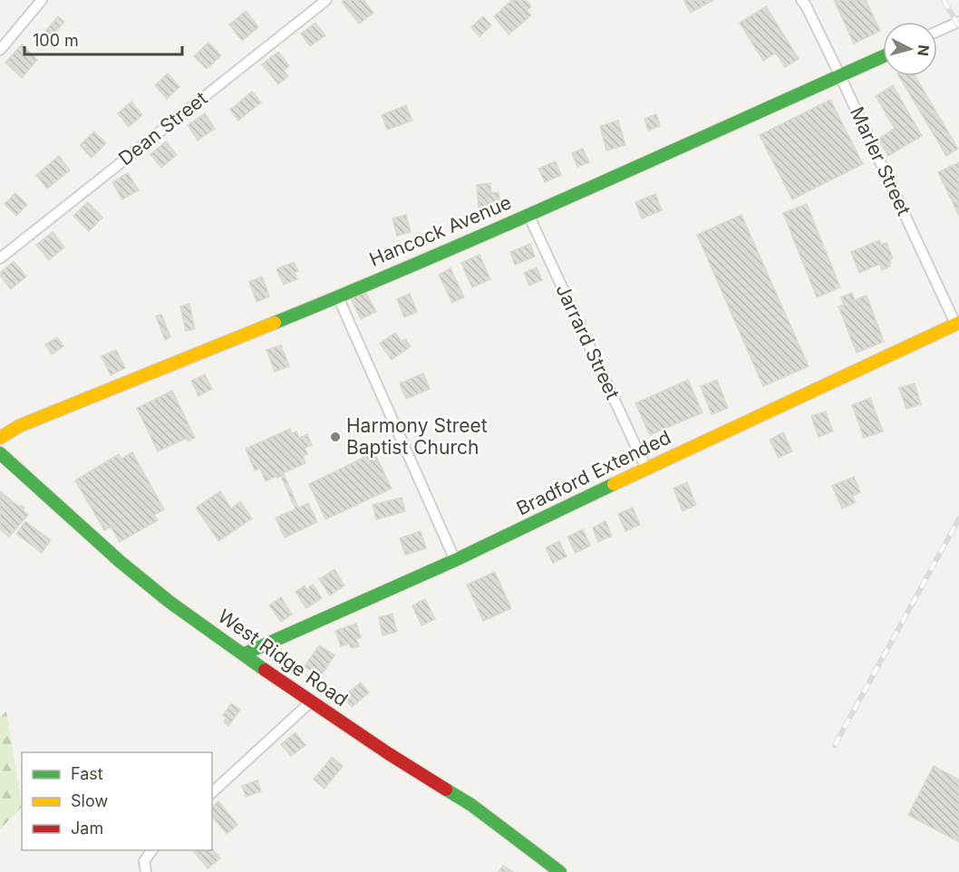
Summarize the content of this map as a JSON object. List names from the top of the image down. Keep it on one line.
{"streets":{"street":["Dean Street","Marler Street","Hancock Avenue","Jarrard Street","Bradford Extended","West Ridge Road"]},"crossings":[["Marler Street","Hancock Avenue"],["Marler Street","Bradford Extended"],["Hancock Avenue","Jarrard Street"],["Jarrard Street","Bradford Extended"],["Bradford Extended","West Ridge Road"]],"places":["Harmony Street Baptist Church"],"legend":["Fast","Slow","Jam"],"scale_bar":"100 m","north":"right"}
